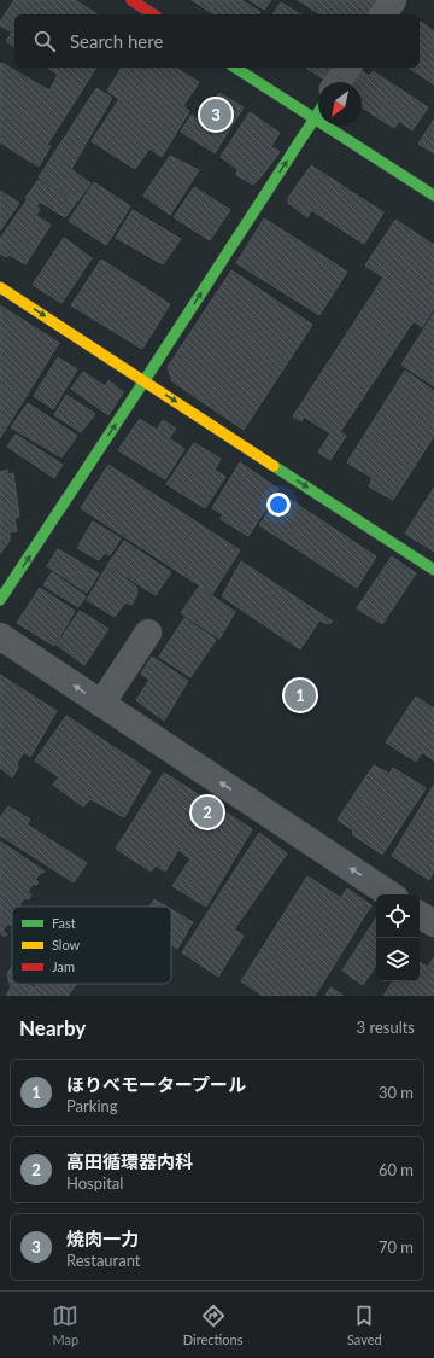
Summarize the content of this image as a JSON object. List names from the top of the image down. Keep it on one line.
{"legend":["Fast","Slow","Jam"],"north":"bottom left","page":{"search":"Search here","pins":["3","1","2"],"heading":["Nearby","3 results"],"list":[{"mark":"1","name":"ほりべモータープール","note":"Parking","value":"30 m"},{"mark":"2","name":"高田循環器内科","note":"Hospital","value":"60 m"},{"mark":"3","name":"焼肉一力","note":"Restaurant","value":"70 m"}],"nav":["Map","Directions","Saved"]}}
